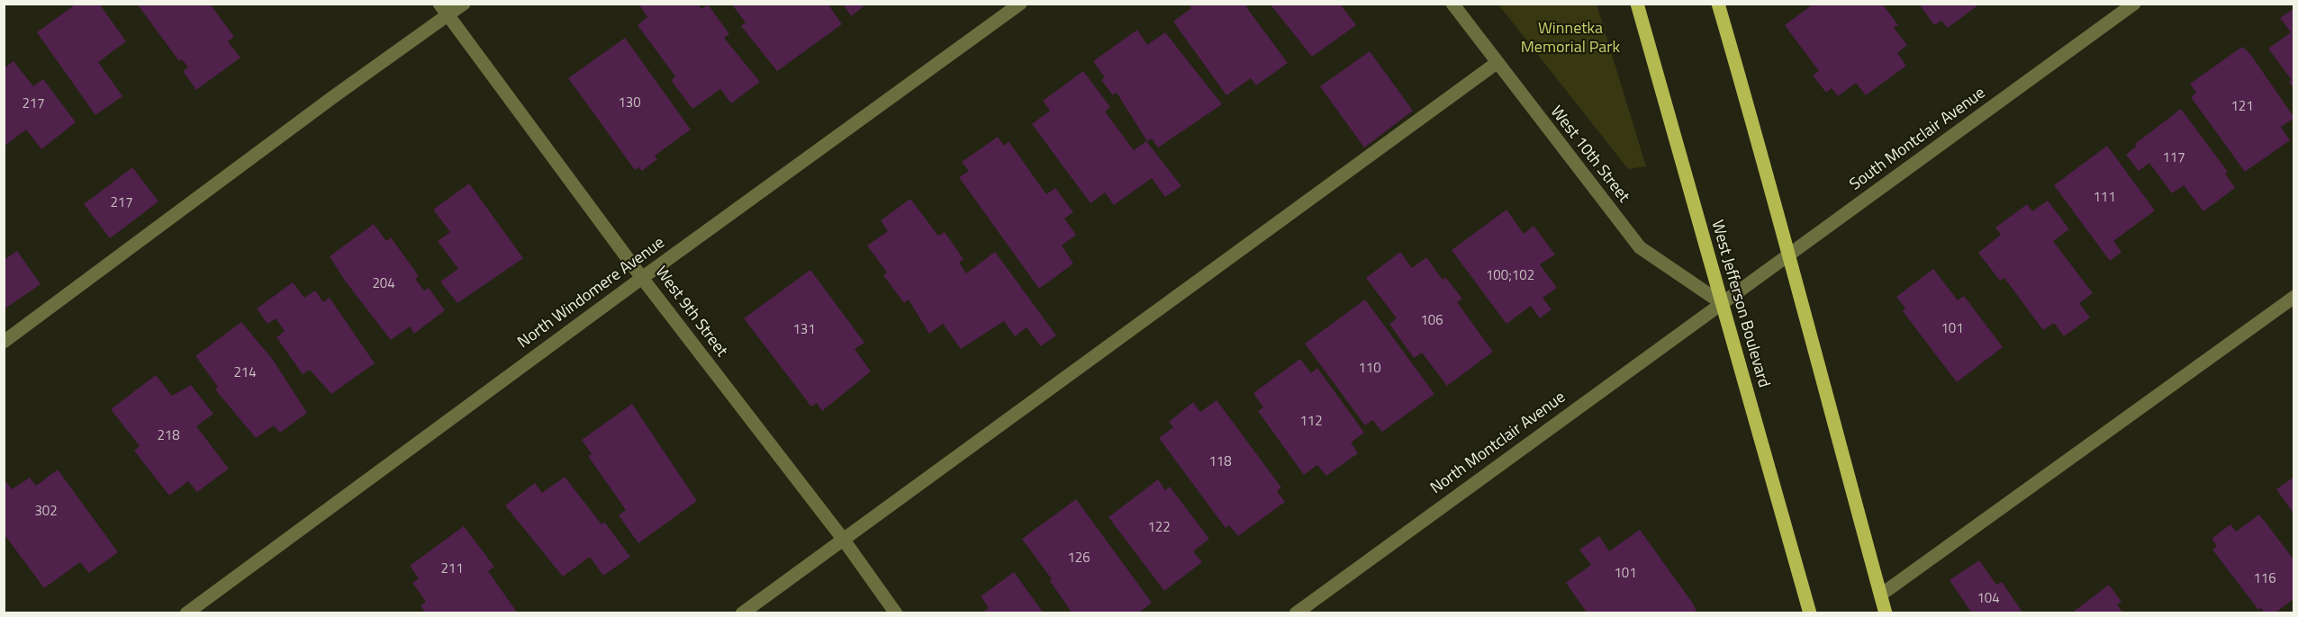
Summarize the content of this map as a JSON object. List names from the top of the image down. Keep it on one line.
{"streets":{"main road":["West Jefferson Boulevard"],"street":["South Montclair Avenue","West 10th Street","North Windomere Avenue","West 9th Street","North Montclair Avenue"]},"crossings":[["South Montclair Avenue","West 10th Street"],["South Montclair Avenue","West Jefferson Boulevard"],["South Montclair Avenue","North Montclair Avenue"],["West 10th Street","West Jefferson Boulevard"],["West 10th Street","North Montclair Avenue"],["North Windomere Avenue","West 9th Street"],["West Jefferson Boulevard","North Montclair Avenue"]],"parks":["Winnetka Memorial Park"],"house_numbers":["130","217","121","117","111","217","100;102","204","106","101","131","110","214","112","218","118","302","122","126","211","101","116","104"]}
